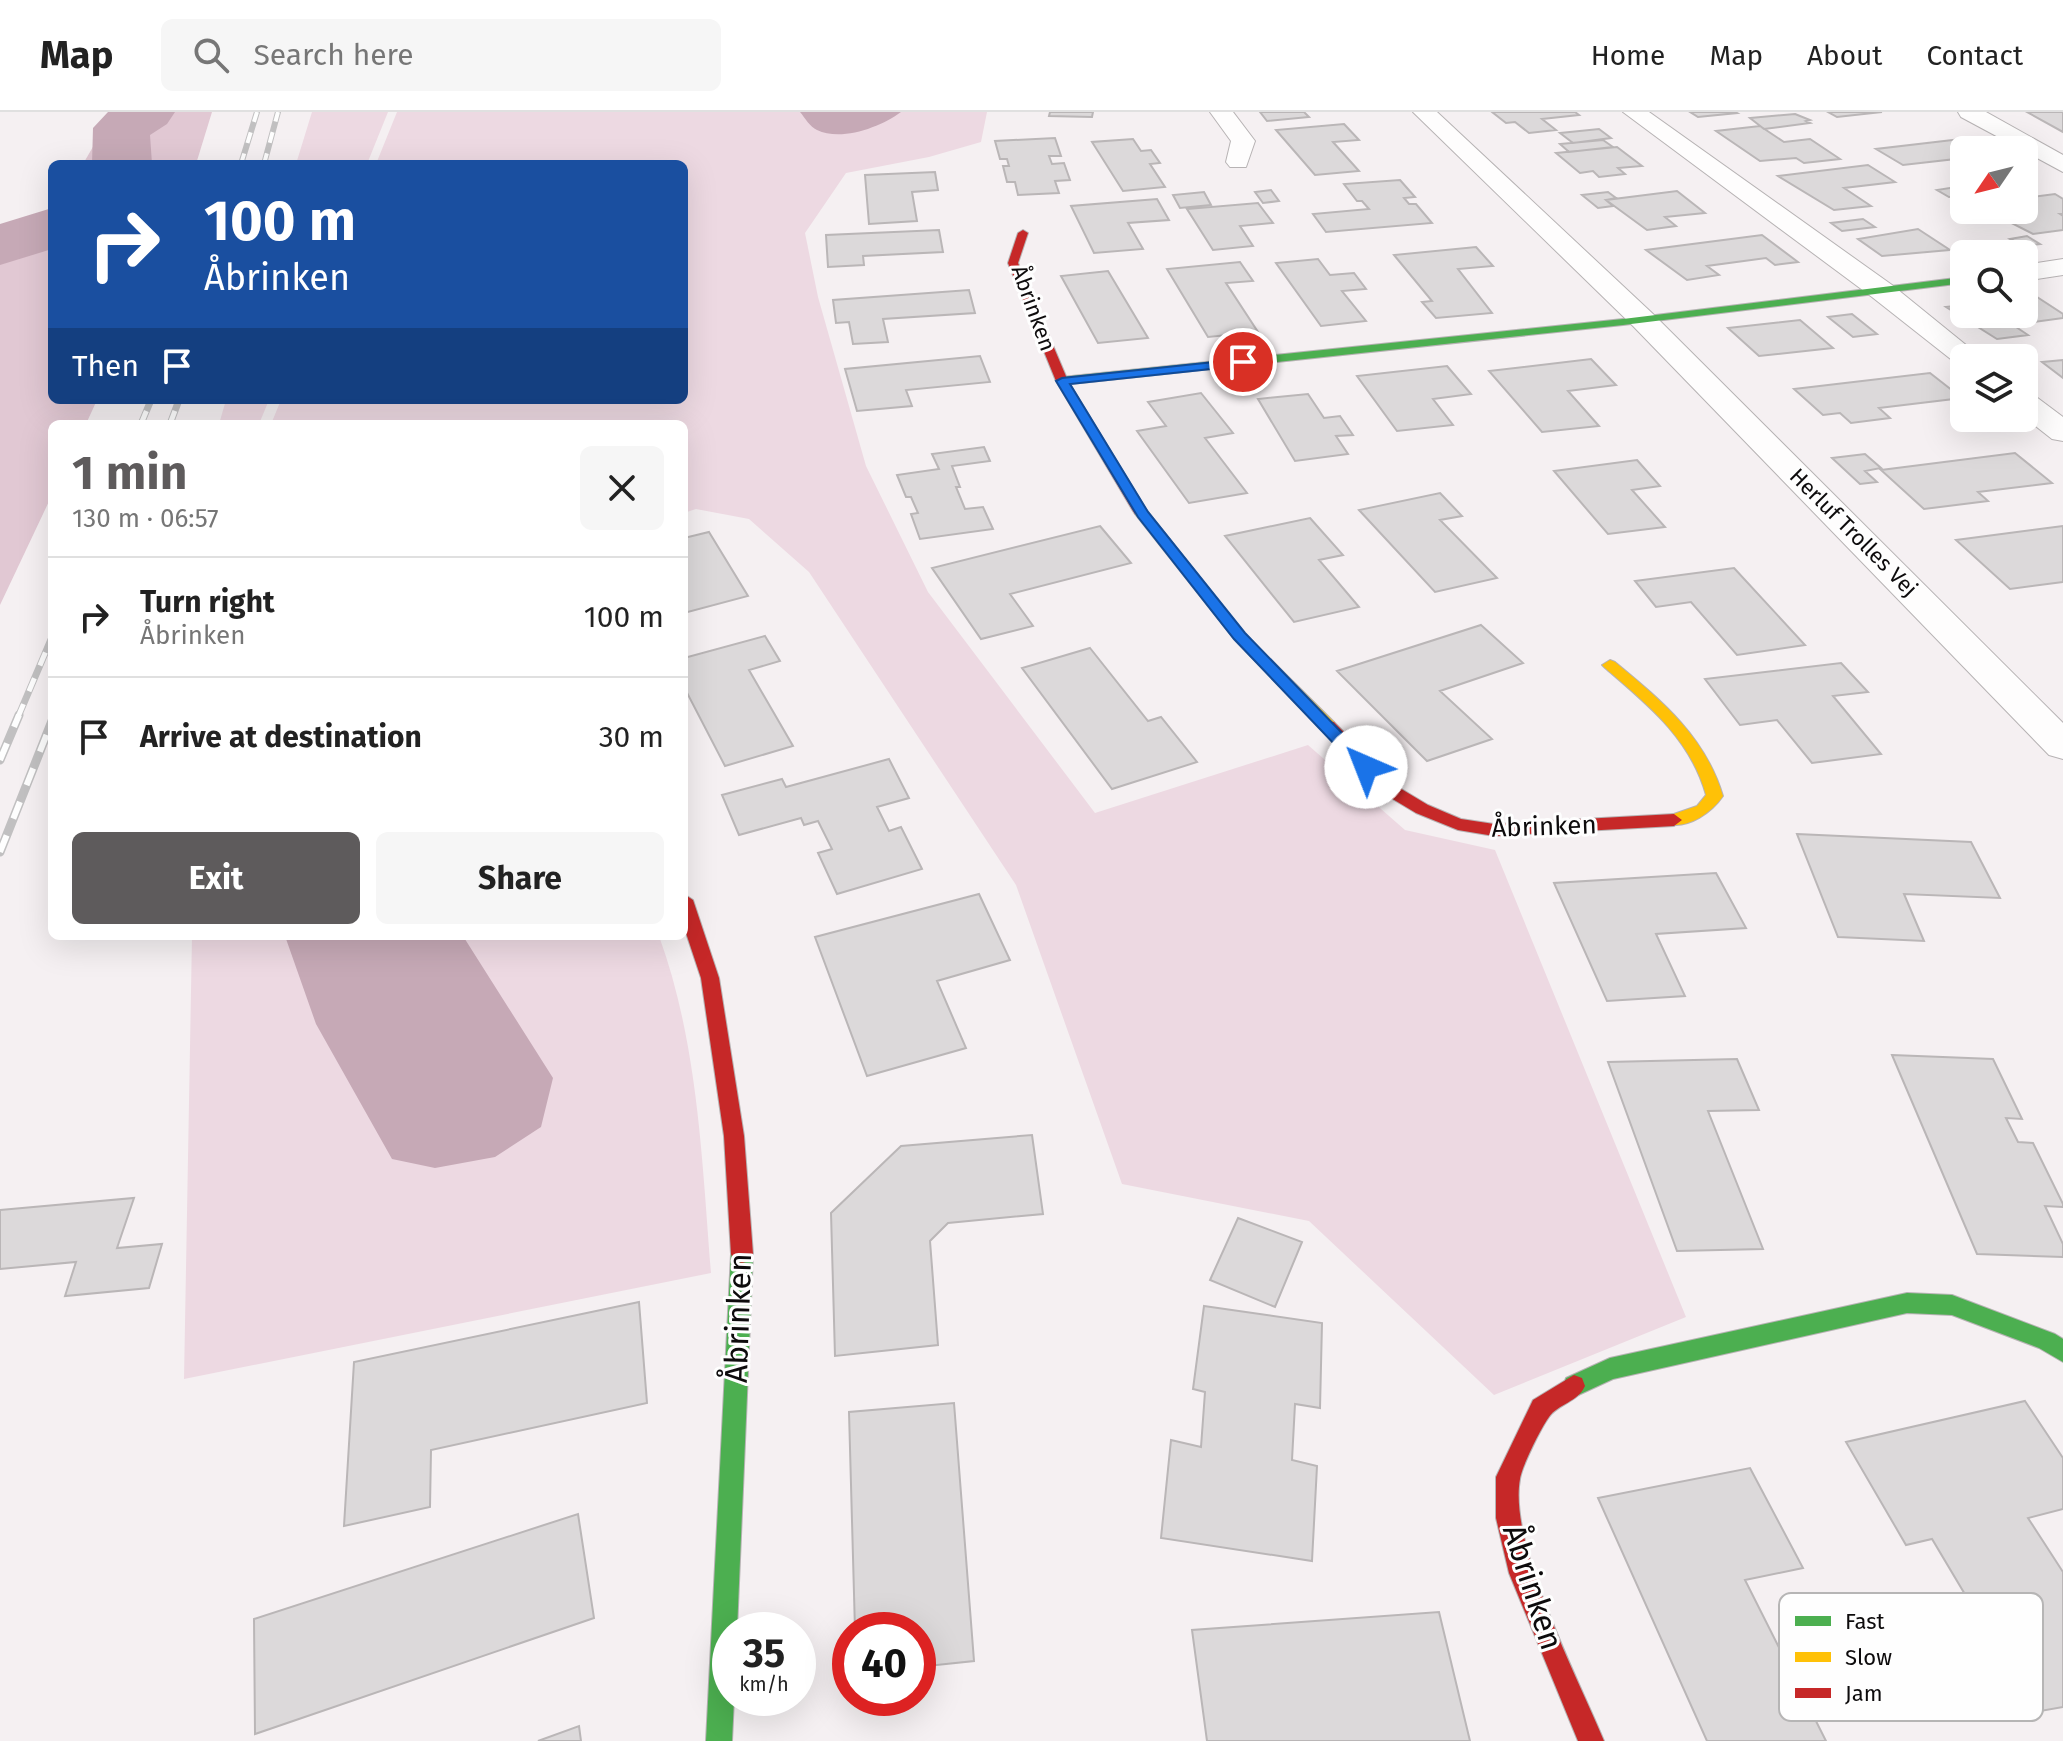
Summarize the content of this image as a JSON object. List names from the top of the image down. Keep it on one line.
{"streets":{"street":["Åbrinken","Herluf Trolles Vej"]},"crossings":[["Åbrinken","Herluf Trolles Vej"]],"legend":["Fast","Slow","Jam"],"north":"bottom left","page":{"header":"Map","search":"Search here","nav":["Home","Map","About","Contact"],"turn":["100 m","Åbrinken"],"then":"Then","heading":["1 min","130 m · 06:57"],"list":[{"name":"Turn right","note":"Åbrinken","value":"100 m"},{"name":"Arrive at destination","value":"30 m"}],"buttons":["Exit","Share"],"speed":"35 km/h","limit":"40"}}
